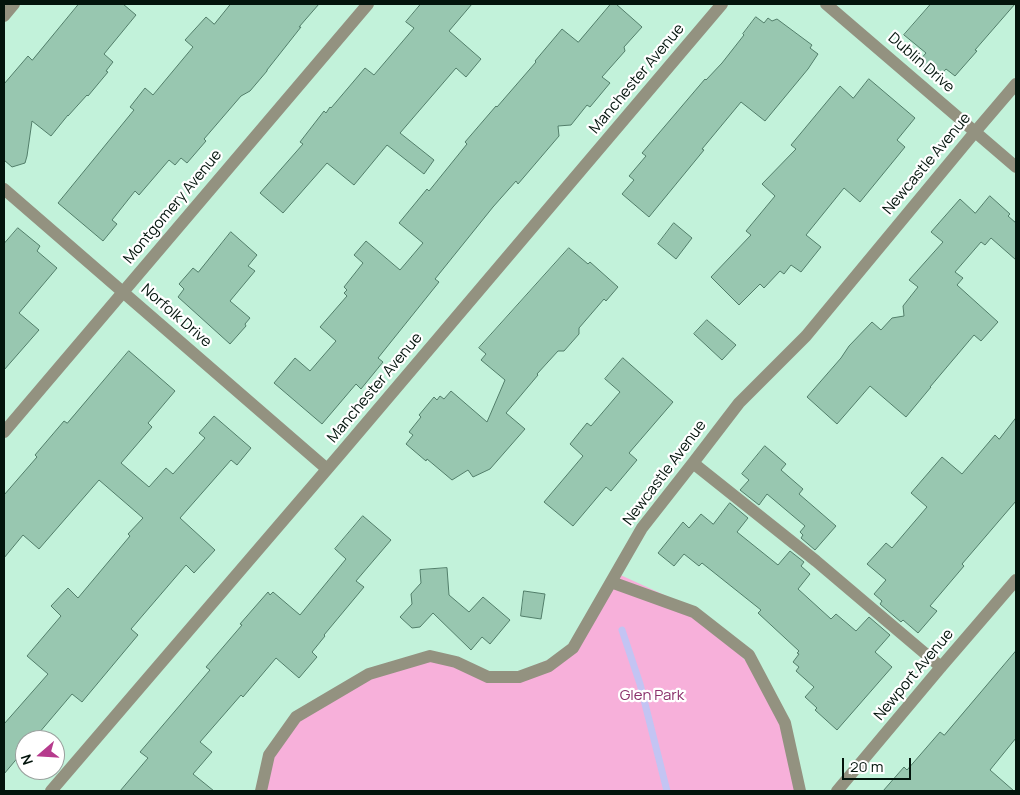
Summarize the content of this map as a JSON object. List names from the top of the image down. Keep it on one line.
{"streets":{"street":["Dublin Drive","Manchester Avenue","Newcastle Avenue","Montgomery Avenue","Norfolk Drive","Newport Avenue"]},"crossings":[["Dublin Drive","Newcastle Avenue"],["Manchester Avenue","Norfolk Drive"],["Montgomery Avenue","Norfolk Drive"]],"parks":["Glen Park"],"scale_bar":"20 m","north":"left"}
